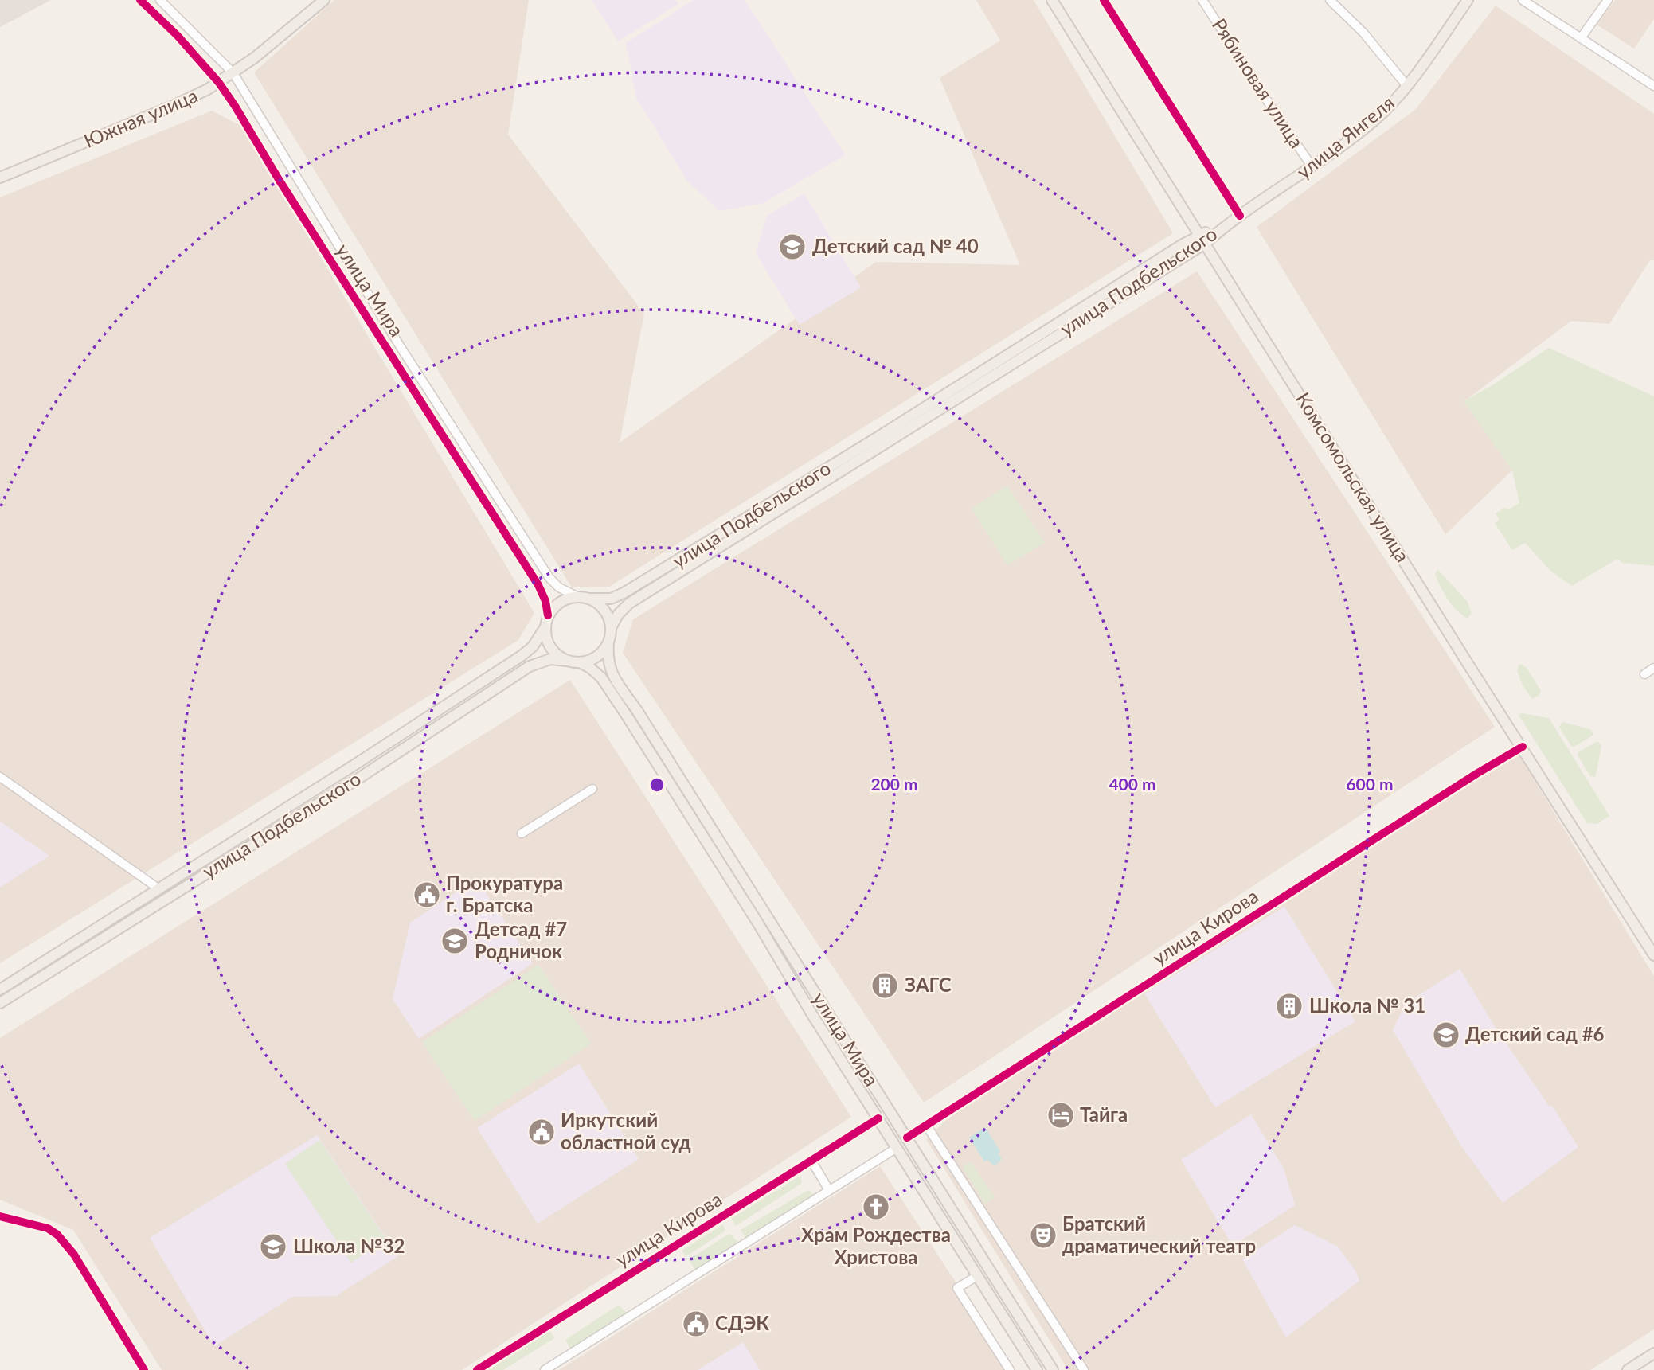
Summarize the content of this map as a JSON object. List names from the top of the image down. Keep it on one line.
{"streets":{"main road":["Южная улица","улица Янгеля","улица Подбельского","улица Мира","Комсомольская улица"],"street":["Рябиновая улица","улица Кирова"]},"crossings":[["Рябиновая улица","улица Янгеля"],["Южная улица","улица Мира"],["улица Янгеля","улица Подбельского"],["улица Подбельского","улица Мира"],["улица Подбельского","Комсомольская улица"],["улица Мира","улица Кирова"],["Комсомольская улица","улица Кирова"]],"places":{"school or university":["Детский сад № 40","Детсад #7 Родничок","Детский сад #6","Школа №32"],"public building":["Прокуратура г. Братска","Иркутский областной суд","СДЭК"],"building":["ЗАГС","Школа № 31"],"hotel":["Тайга"],"church":["Храм Рождества Христова"],"theatre":["Братский драматический театр"]},"rings":["200 m","400 m","600 m"]}
